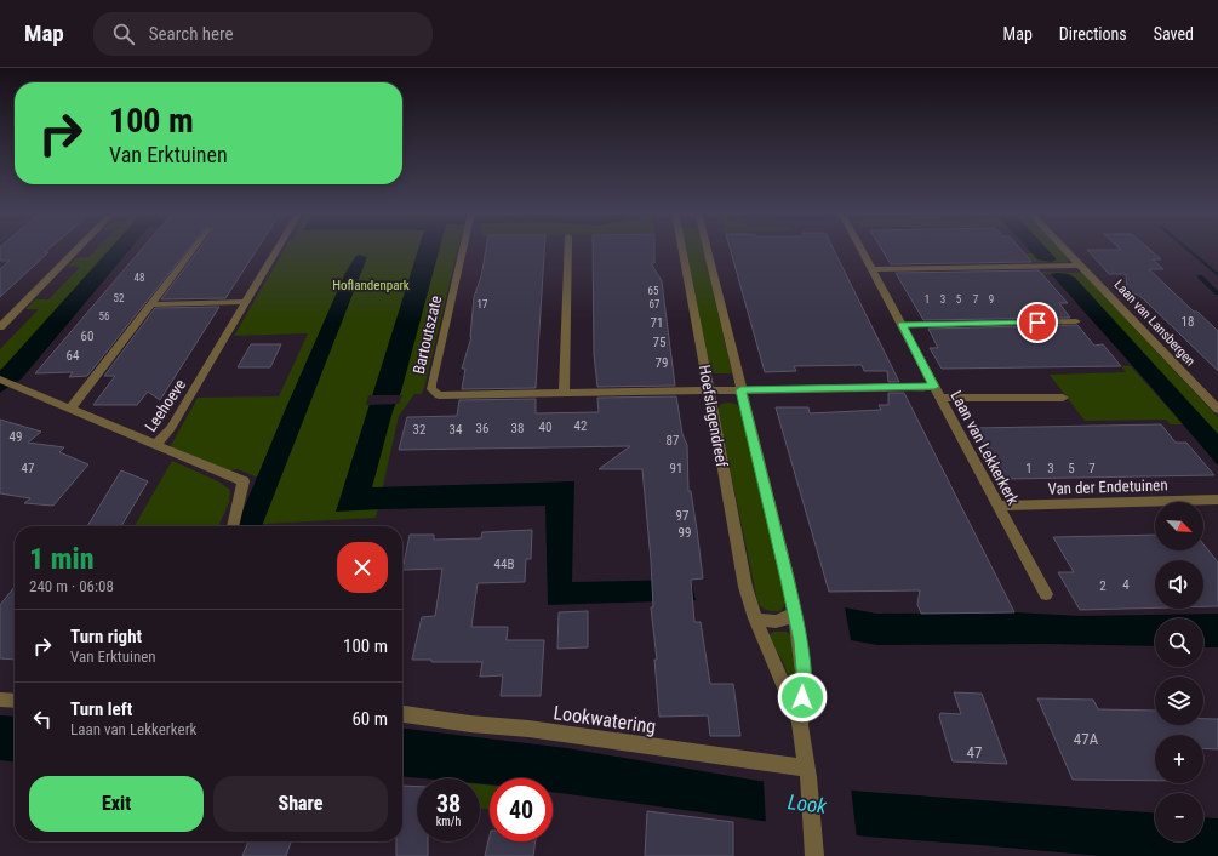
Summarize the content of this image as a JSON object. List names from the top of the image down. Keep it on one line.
{"streets":{"street":["Laan van Lansbergen","Bartoutszate","Leehoeve","Hoefslagendreef","Laan van Lekkerkerk","Van der Endetuinen","Lookwatering"]},"crossings":[["Bartoutszate","Hoefslagendreef"],["Bartoutszate","Laan van Lekkerkerk"],["Hoefslagendreef","Lookwatering"],["Laan van Lekkerkerk","Van der Endetuinen"]],"water":["Look"],"parks":["Hoflandenpark"],"house_numbers":["48","65","52","1","3","5","7","9","17","67","56","18","71","60","75","64","79","42","40","36","38","32","34","49","87","47","91","1","3","5","7","97","99","44B","4","2","47A","47"],"north":"bottom right","page":{"header":"Map","search":"Search here","nav":["Map","Directions","Saved"],"turn":["100 m","Van Erktuinen"],"map_buttons":["+","−"],"heading":["1 min","240 m · 06:08"],"list":[{"name":"Turn right","note":"Van Erktuinen","value":"100 m"},{"name":"Turn left","note":"Laan van Lekkerkerk","value":"60 m"}],"buttons":["Exit","Share"],"speed":"38 km/h","limit":"40"}}
